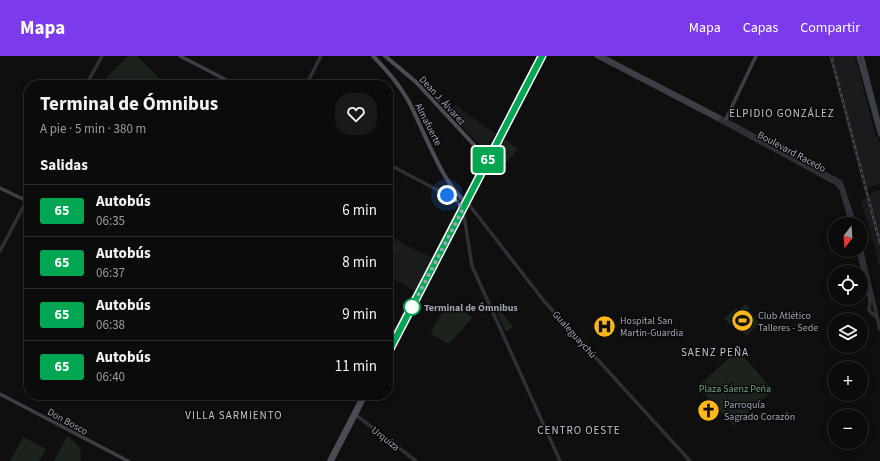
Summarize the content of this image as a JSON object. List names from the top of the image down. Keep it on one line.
{"streets":{"main road":["Dean J. Álvarez","Almafuerte","Boulevard Racedo","Don Bosco"],"street":["Gualeguaychú","Urquiza"]},"crossings":[["Almafuerte","Gualeguaychú"]],"districts":["ELPIDIO GONZÁLEZ","SAENZ PEÑA","VILLA SARMIENTO","CENTRO OESTE"],"parks":["Plaza Sáenz Peña"],"places":{"other":["Terminal de Ómnibus"],"sports":["Club Atlético Talleres - Sede"],"hospital":["Hospital San Martin-Guardia"],"church":["Parroquía Sagrado Corazón"]},"lines":["bus line 65"],"north":"bottom","page":{"header":"Mapa","nav":["Mapa","Capas","Compartir"],"on_map":"65","heading":[["Terminal de Ómnibus","A pie · 5 min · 380 m"],"Salidas"],"list":[{"mark":"65","name":"Autobús","note":"06:35","value":"6 min"},{"mark":"65","name":"Autobús","note":"06:37","value":"8 min"},{"mark":"65","name":"Autobús","note":"06:38","value":"9 min"},{"mark":"65","name":"Autobús","note":"06:40","value":"11 min"}],"map_buttons":["+","−"]}}
